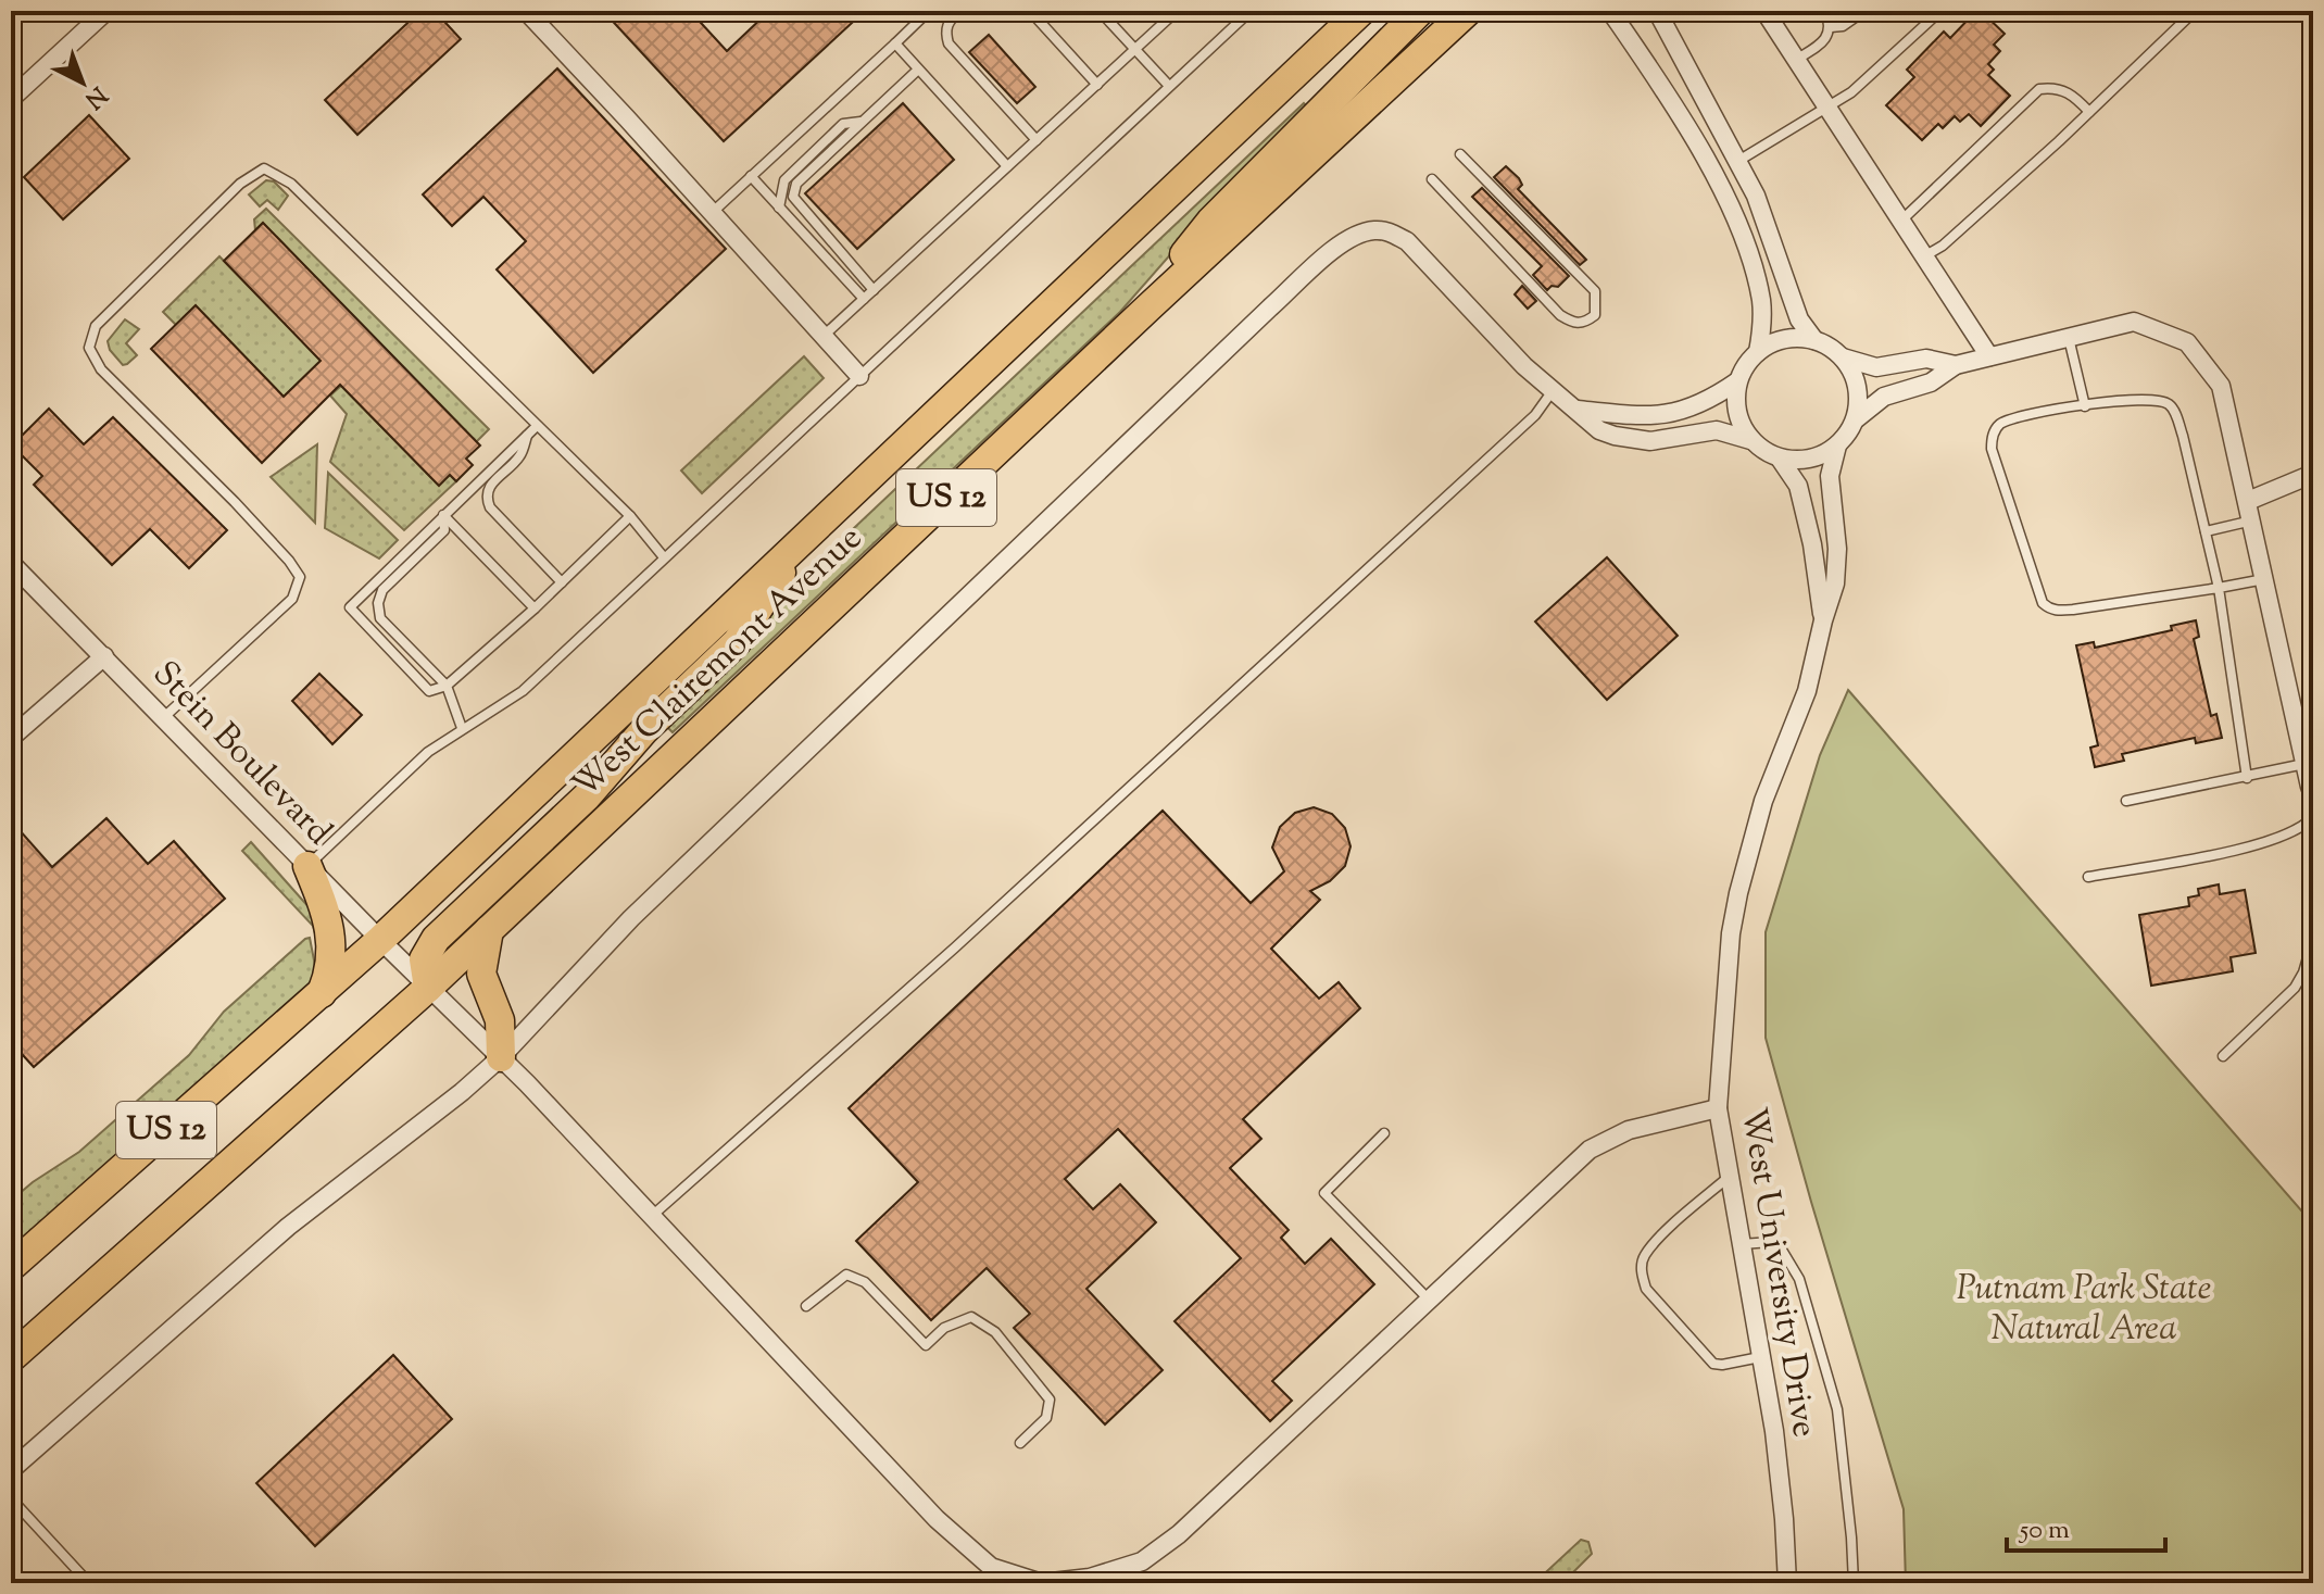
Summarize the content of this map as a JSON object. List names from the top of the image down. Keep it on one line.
{"streets":{"main road":["US 12","West Clairemont Avenue"],"street":["Stein Boulevard","West University Drive"]},"crossings":[["West Clairemont Avenue","Stein Boulevard"]],"parks":["Putnam Park State Natural Area"],"scale_bar":"50 m","north":"bottom right"}
